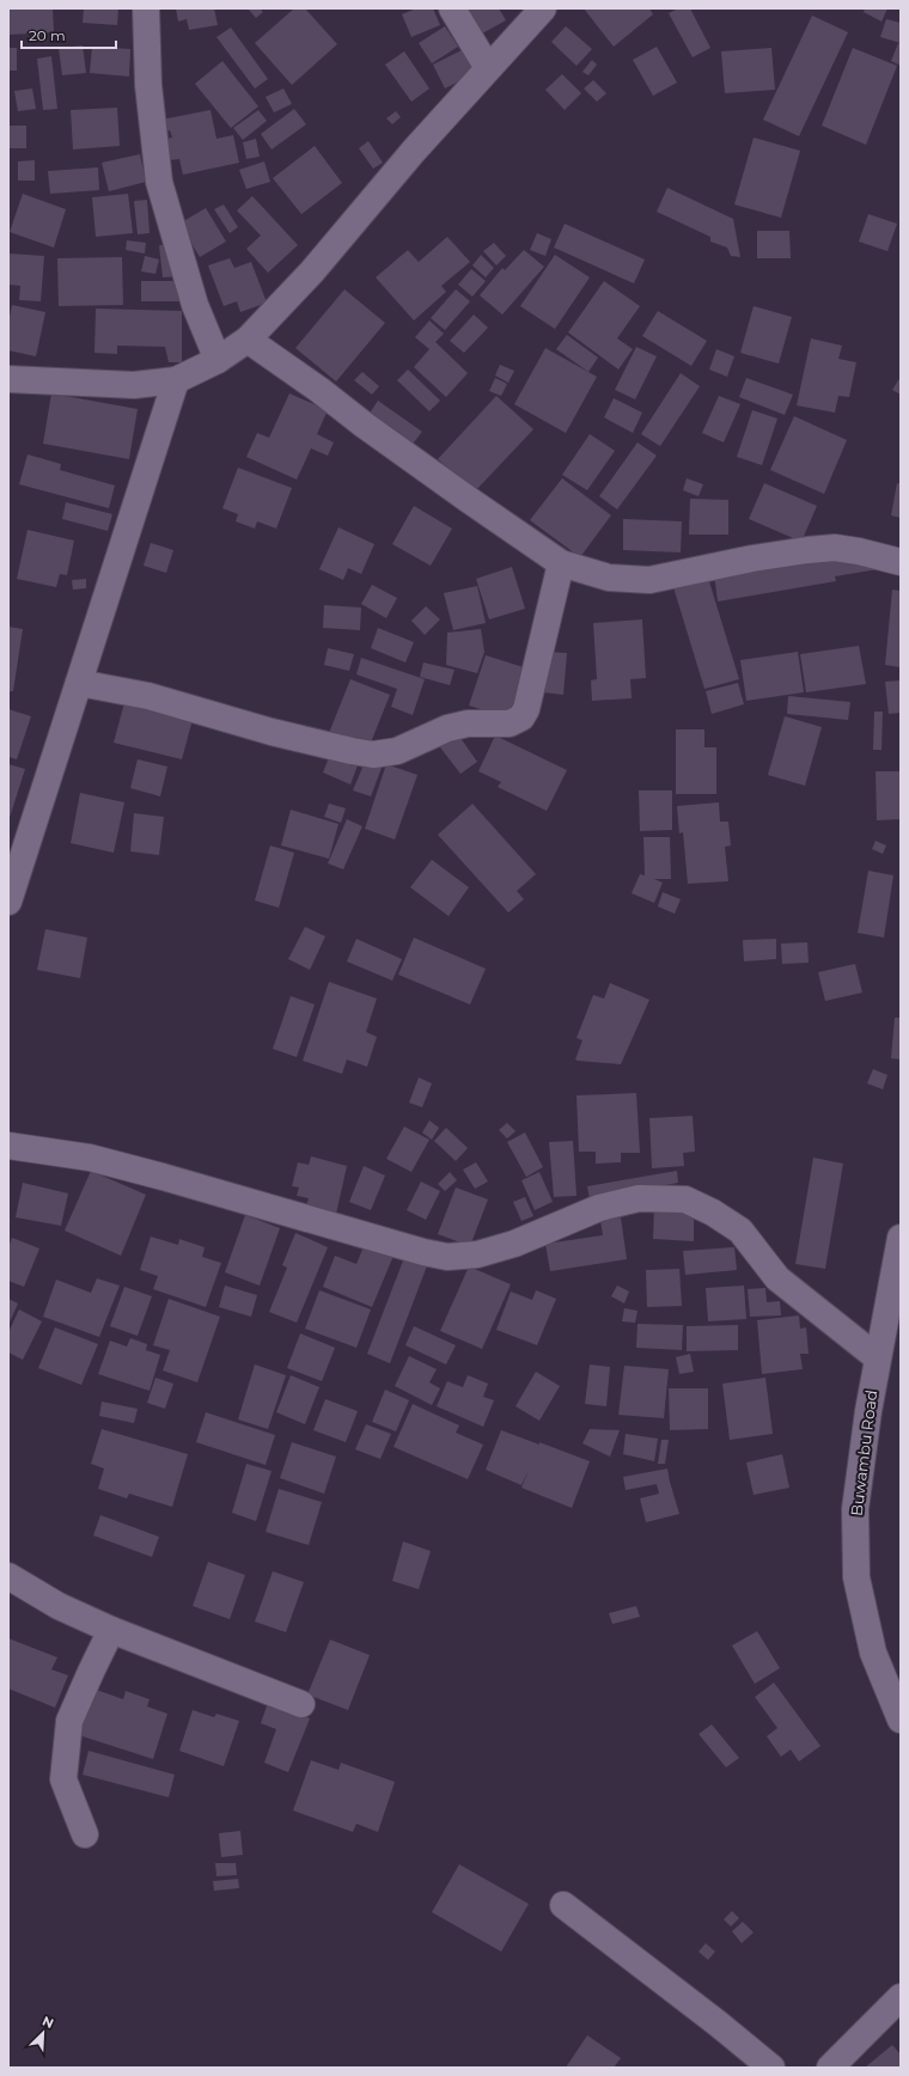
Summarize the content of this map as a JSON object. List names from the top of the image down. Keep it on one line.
{"streets":{"street":["Buwambu Road"]},"scale_bar":"20 m","north":"top right"}
